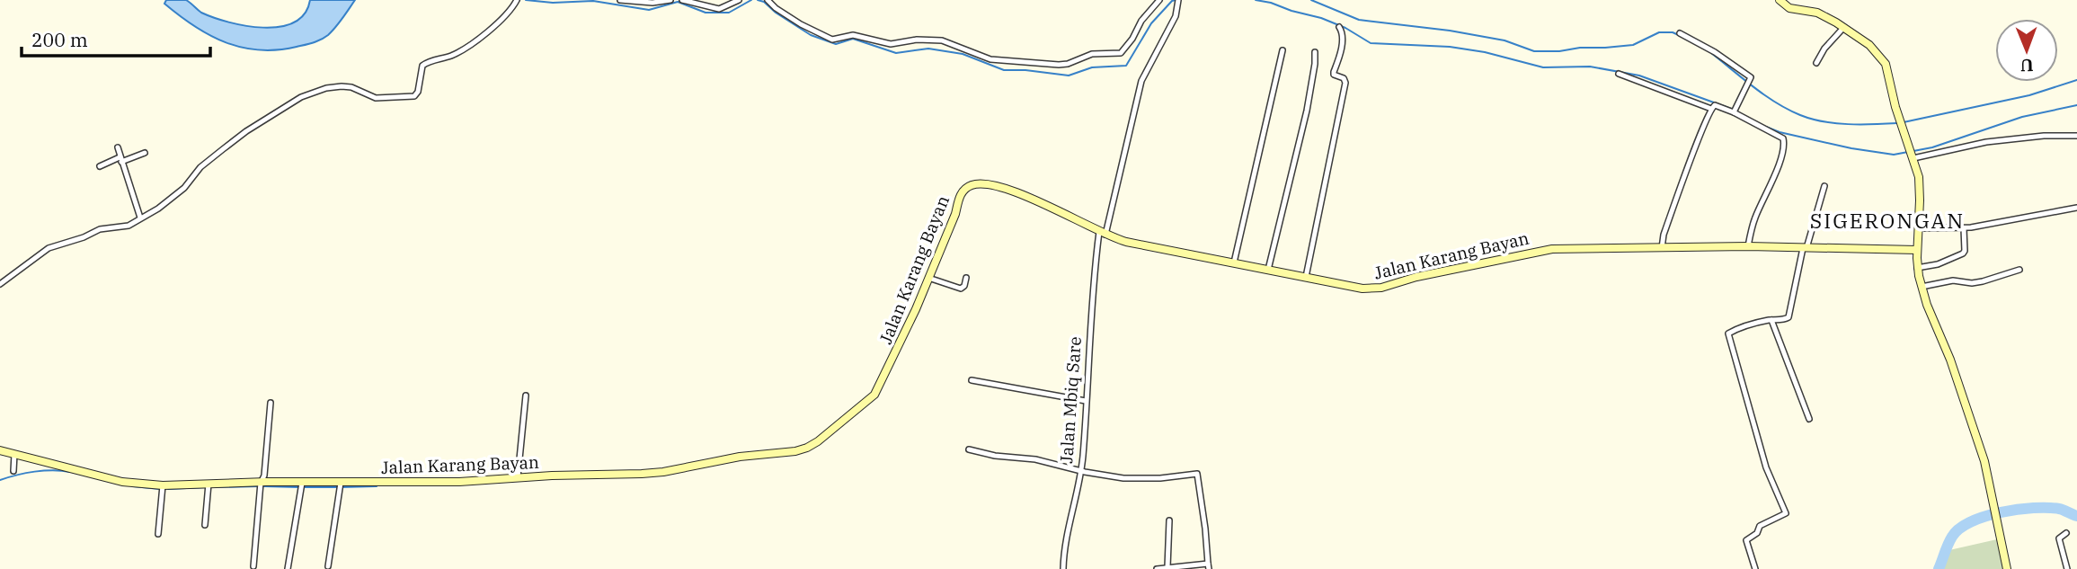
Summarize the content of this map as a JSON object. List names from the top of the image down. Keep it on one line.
{"streets":{"street":["Jalan Karang Bayan","Jalan Mbiq Sare"]},"crossings":[["Jalan Karang Bayan","Jalan Mbiq Sare"]],"districts":["SIGERONGAN"],"scale_bar":"200 m","north":"bottom"}
